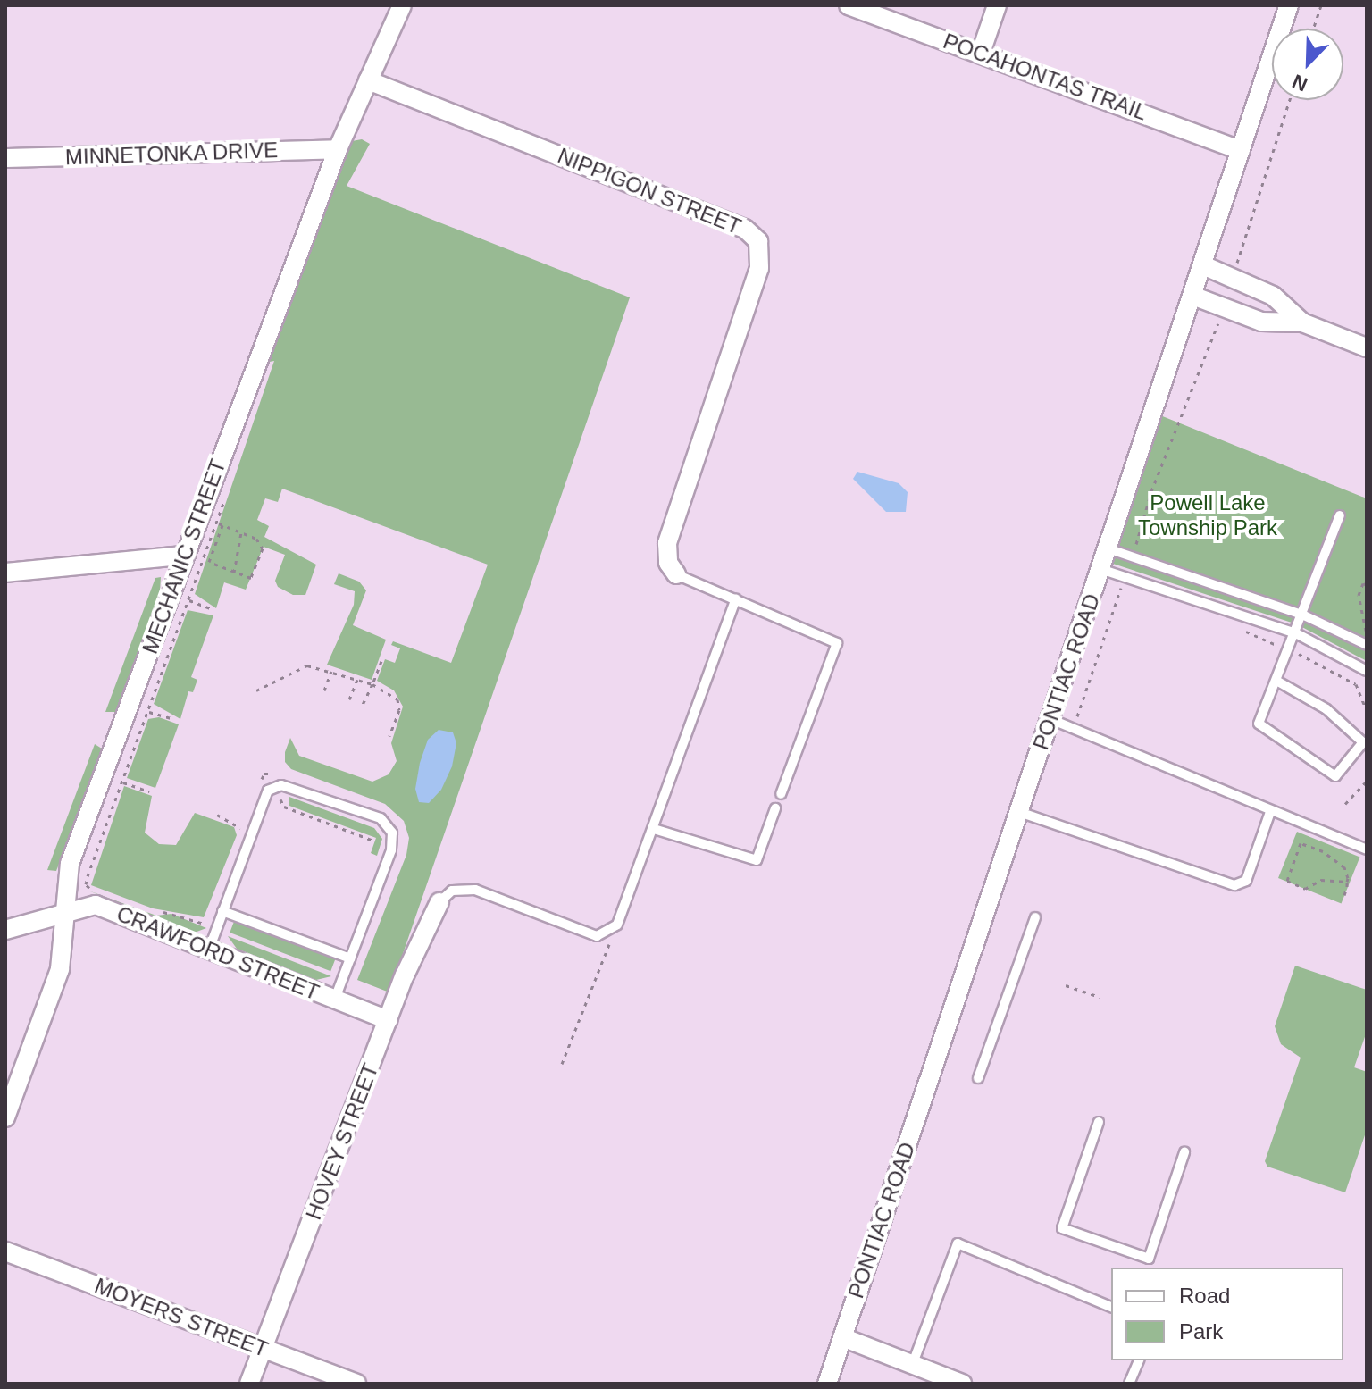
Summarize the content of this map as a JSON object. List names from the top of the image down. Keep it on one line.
{"streets":{"street":["POCAHONTAS TRAIL","MINNETONKA DRIVE","NIPPIGON STREET","MECHANIC STREET","PONTIAC ROAD","CRAWFORD STREET","HOVEY STREET","MOYERS STREET"]},"crossings":[["POCAHONTAS TRAIL","PONTIAC ROAD"],["MINNETONKA DRIVE","MECHANIC STREET"],["NIPPIGON STREET","MECHANIC STREET"],["MECHANIC STREET","CRAWFORD STREET"],["CRAWFORD STREET","HOVEY STREET"],["HOVEY STREET","MOYERS STREET"]],"parks":["Powell Lake Township Park"],"legend":["Road","Park"],"north":"bottom left"}
